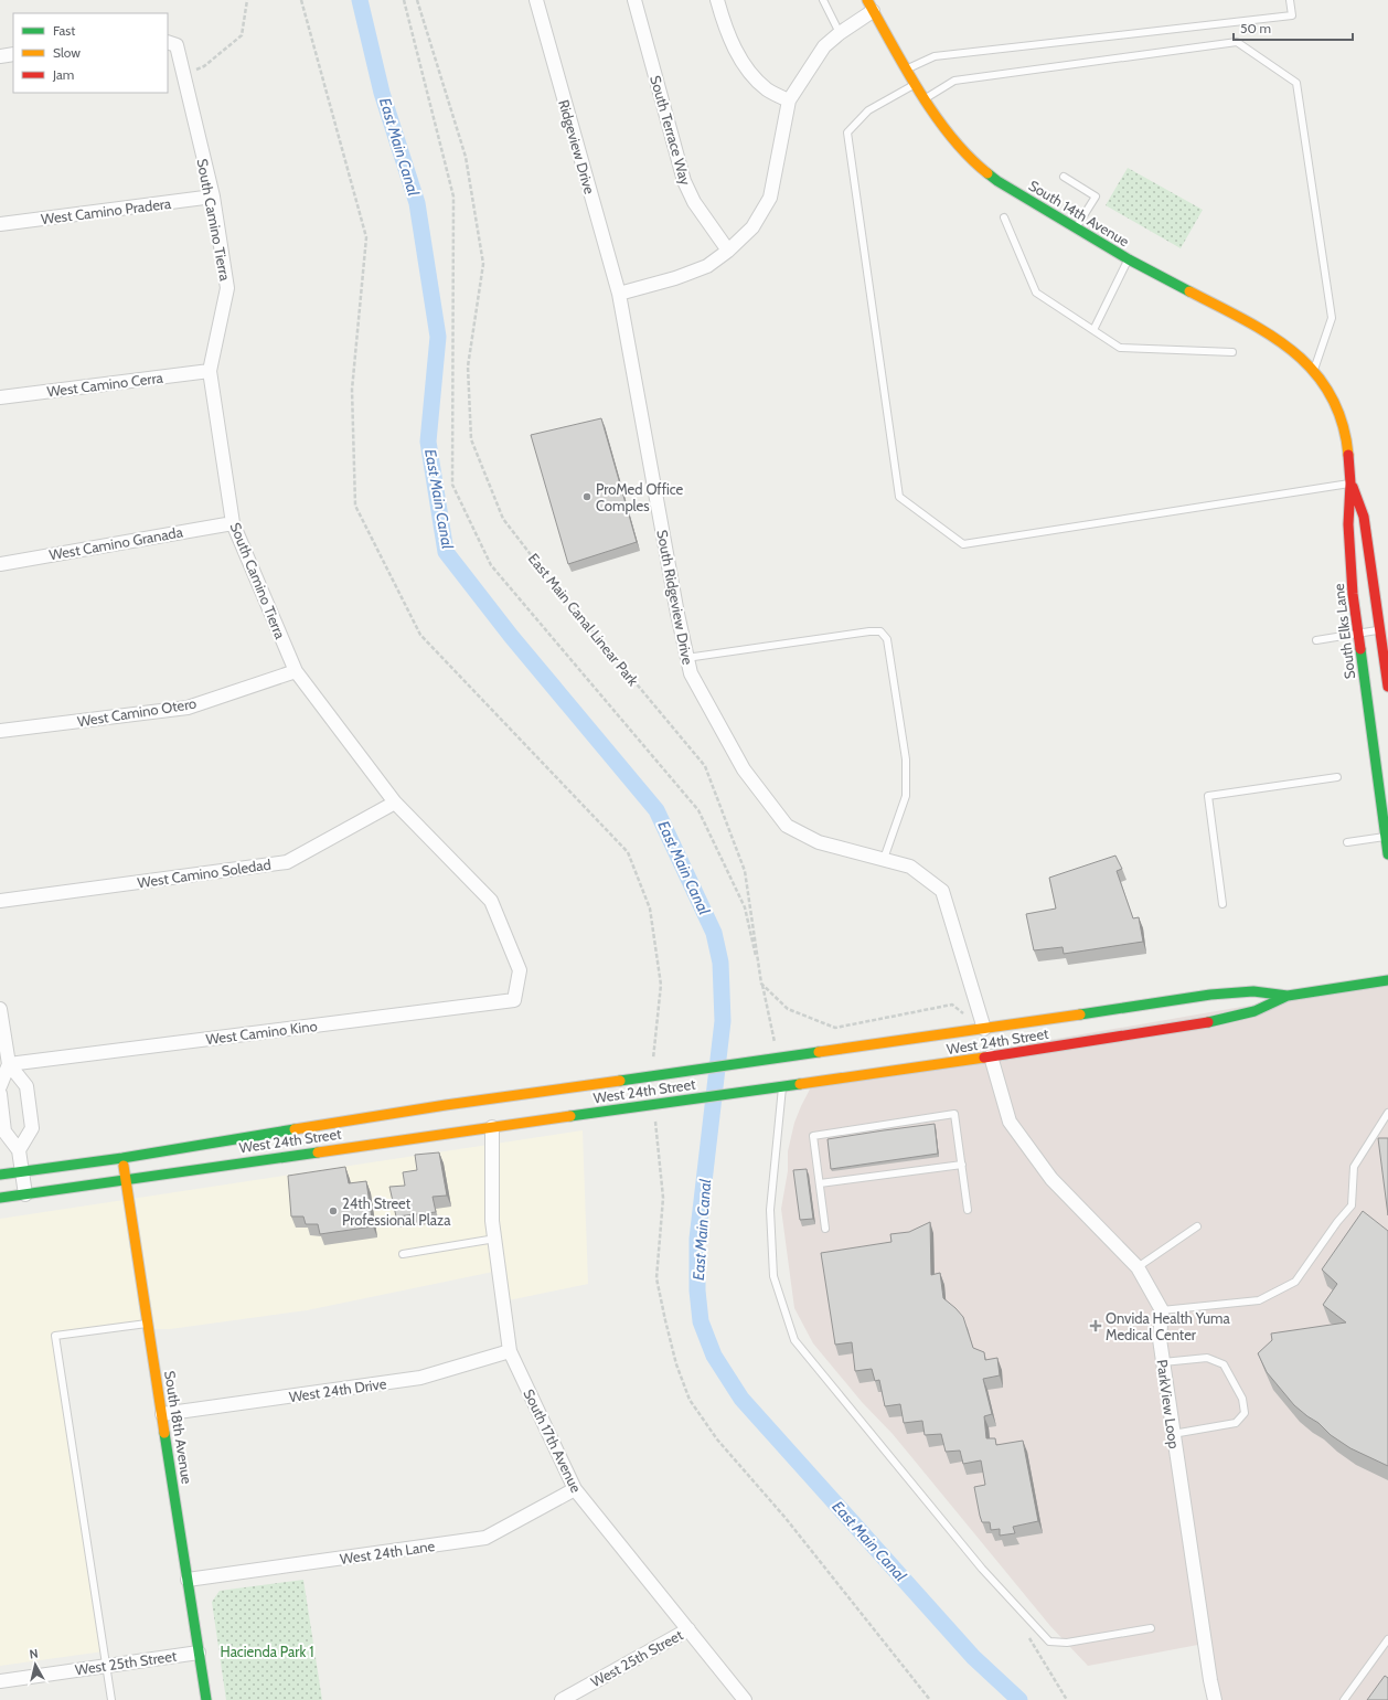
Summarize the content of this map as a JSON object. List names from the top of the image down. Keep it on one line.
{"streets":{"main road":["South 14th Avenue","South Elks Lane","West 24th Street","South 18th Avenue"],"street":["South Terrace Way","Ridgeview Drive","West Camino Pradera","South Camino Tierra","West Camino Cerra","West Camino Granada","South Ridgeview Drive","West Camino Otero","West Camino Soledad","West Camino Kino","West 24th Drive","ParkView Loop","South 17th Avenue","West 24th Lane","West 25th Street"],"path":["East Main Canal Linear Park"]},"crossings":[["Ridgeview Drive","South Ridgeview Drive"],["West Camino Pradera","South Camino Tierra"],["South 14th Avenue","South Elks Lane"],["South Camino Tierra","West Camino Cerra"],["South Camino Tierra","West Camino Granada"],["South Camino Tierra","West Camino Otero"],["South Camino Tierra","West Camino Soledad"],["South Camino Tierra","West Camino Kino"],["South Ridgeview Drive","West 24th Street"],["West 24th Street","South 18th Avenue"],["West 24th Street","South 17th Avenue"],["West 24th Drive","South 18th Avenue"],["West 24th Drive","South 17th Avenue"],["South 18th Avenue","West 24th Lane"],["South 18th Avenue","West 25th Street"],["South 17th Avenue","West 24th Lane"],["South 17th Avenue","West 25th Street"]],"water":["East Main Canal"],"parks":["Hacienda Park 1"],"places":{"other":["ProMed Office Comples","24th Street Professional Plaza"],"health":["Onvida Health Yuma Medical Center"]},"legend":["Fast","Slow","Jam"],"scale_bar":"50 m","north":"top"}
